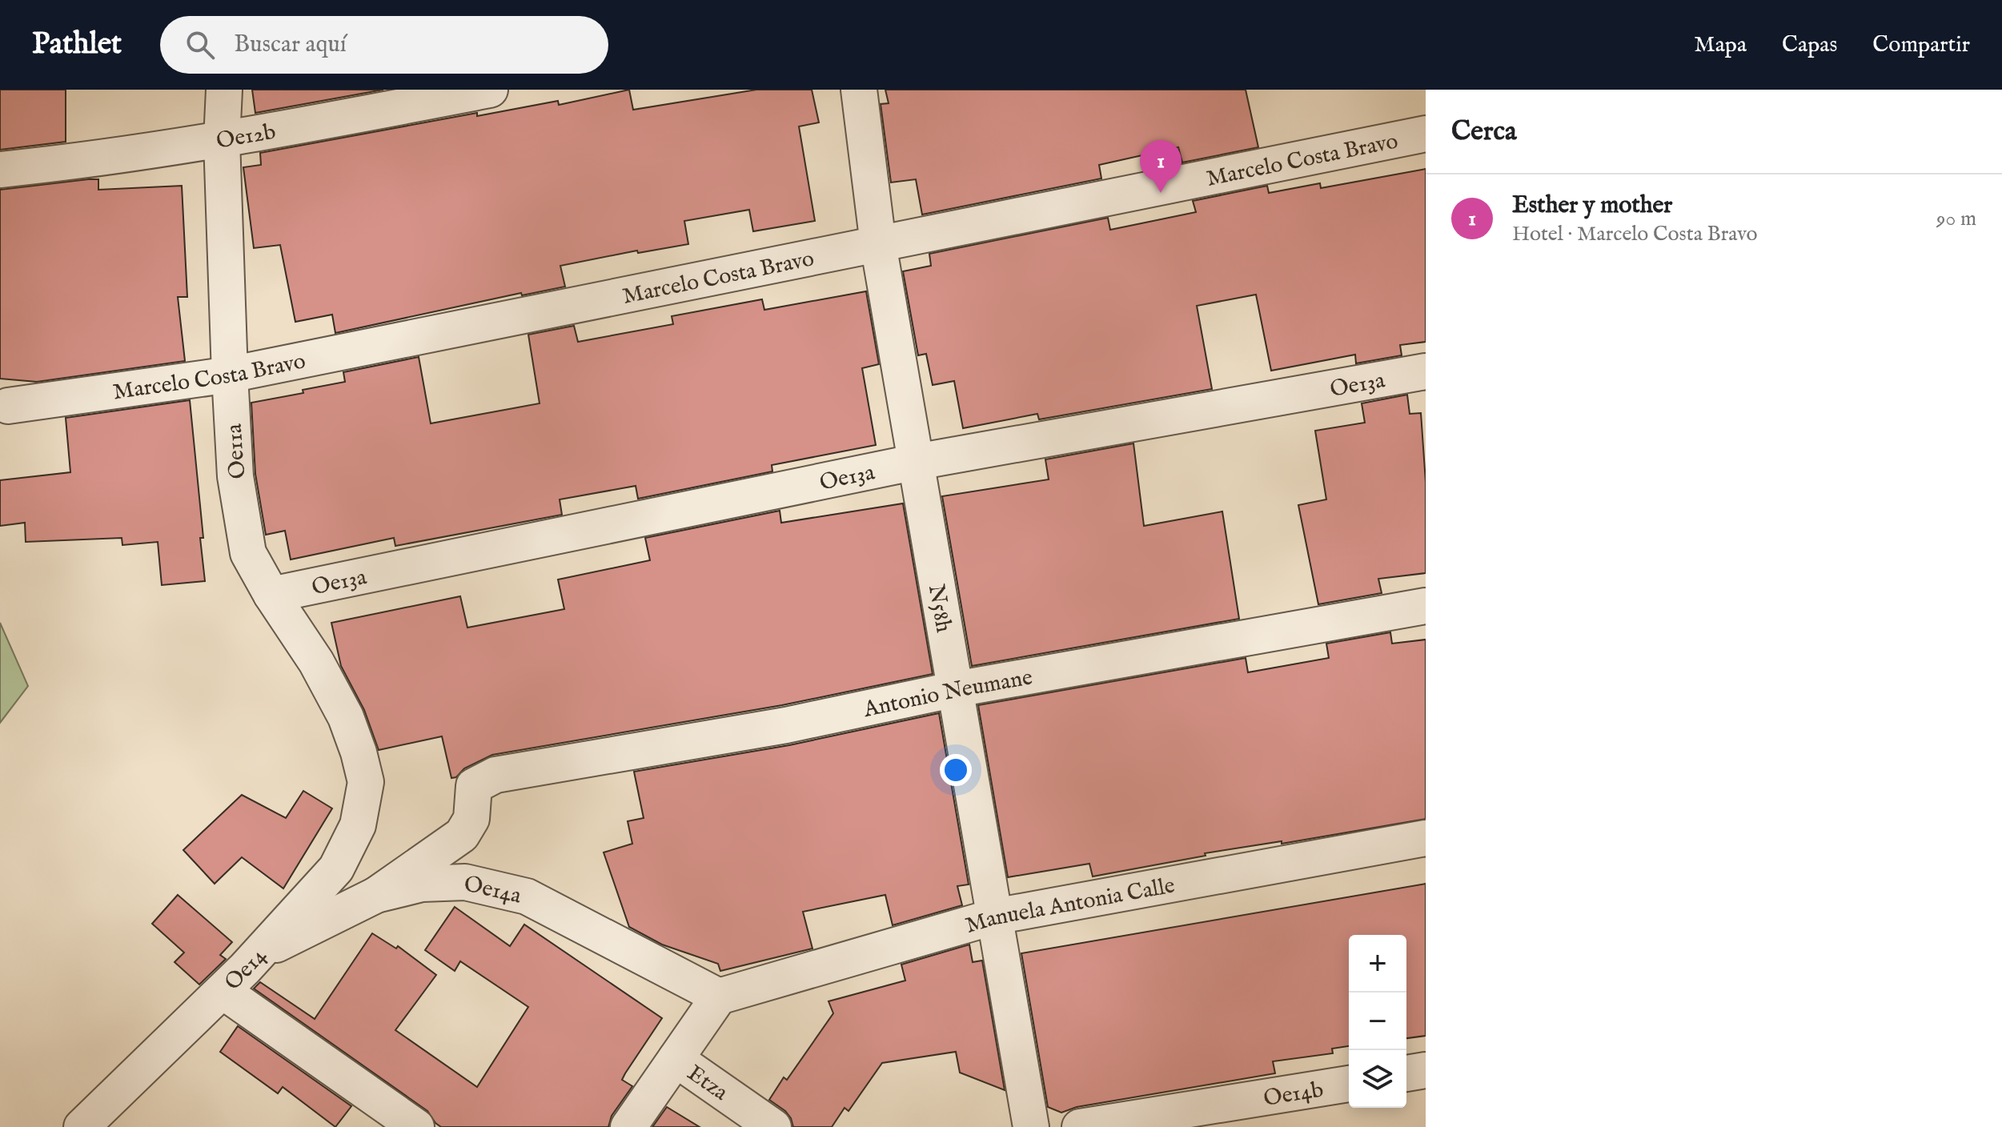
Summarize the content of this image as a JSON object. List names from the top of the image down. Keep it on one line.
{"streets":{"street":["Oe12b","Marcelo Costa Bravo","Oe13a","Oe11a","N58h","Antonio Neumane","Oe14a","Manuela Antonia Calle","Oe14","Etza","Oe14b"]},"crossings":[["Oe12b","Oe11a"],["Marcelo Costa Bravo","Oe11a"],["Marcelo Costa Bravo","N58h"],["Oe13a","Oe11a"],["Oe13a","N58h"],["Oe11a","Oe14"],["N58h","Antonio Neumane"],["N58h","Manuela Antonia Calle"],["Antonio Neumane","Oe14a"],["Oe14a","Manuela Antonia Calle"],["Oe14a","Oe14"]],"page":{"header":"Pathlet","search":"Buscar aquí","nav":["Mapa","Capas","Compartir"],"heading":"Cerca","pins":"1","list":[{"mark":"1","name":"Esther y mother","note":"Hotel · Marcelo Costa Bravo","value":"90 m"}],"map_buttons":["+","−"]}}
